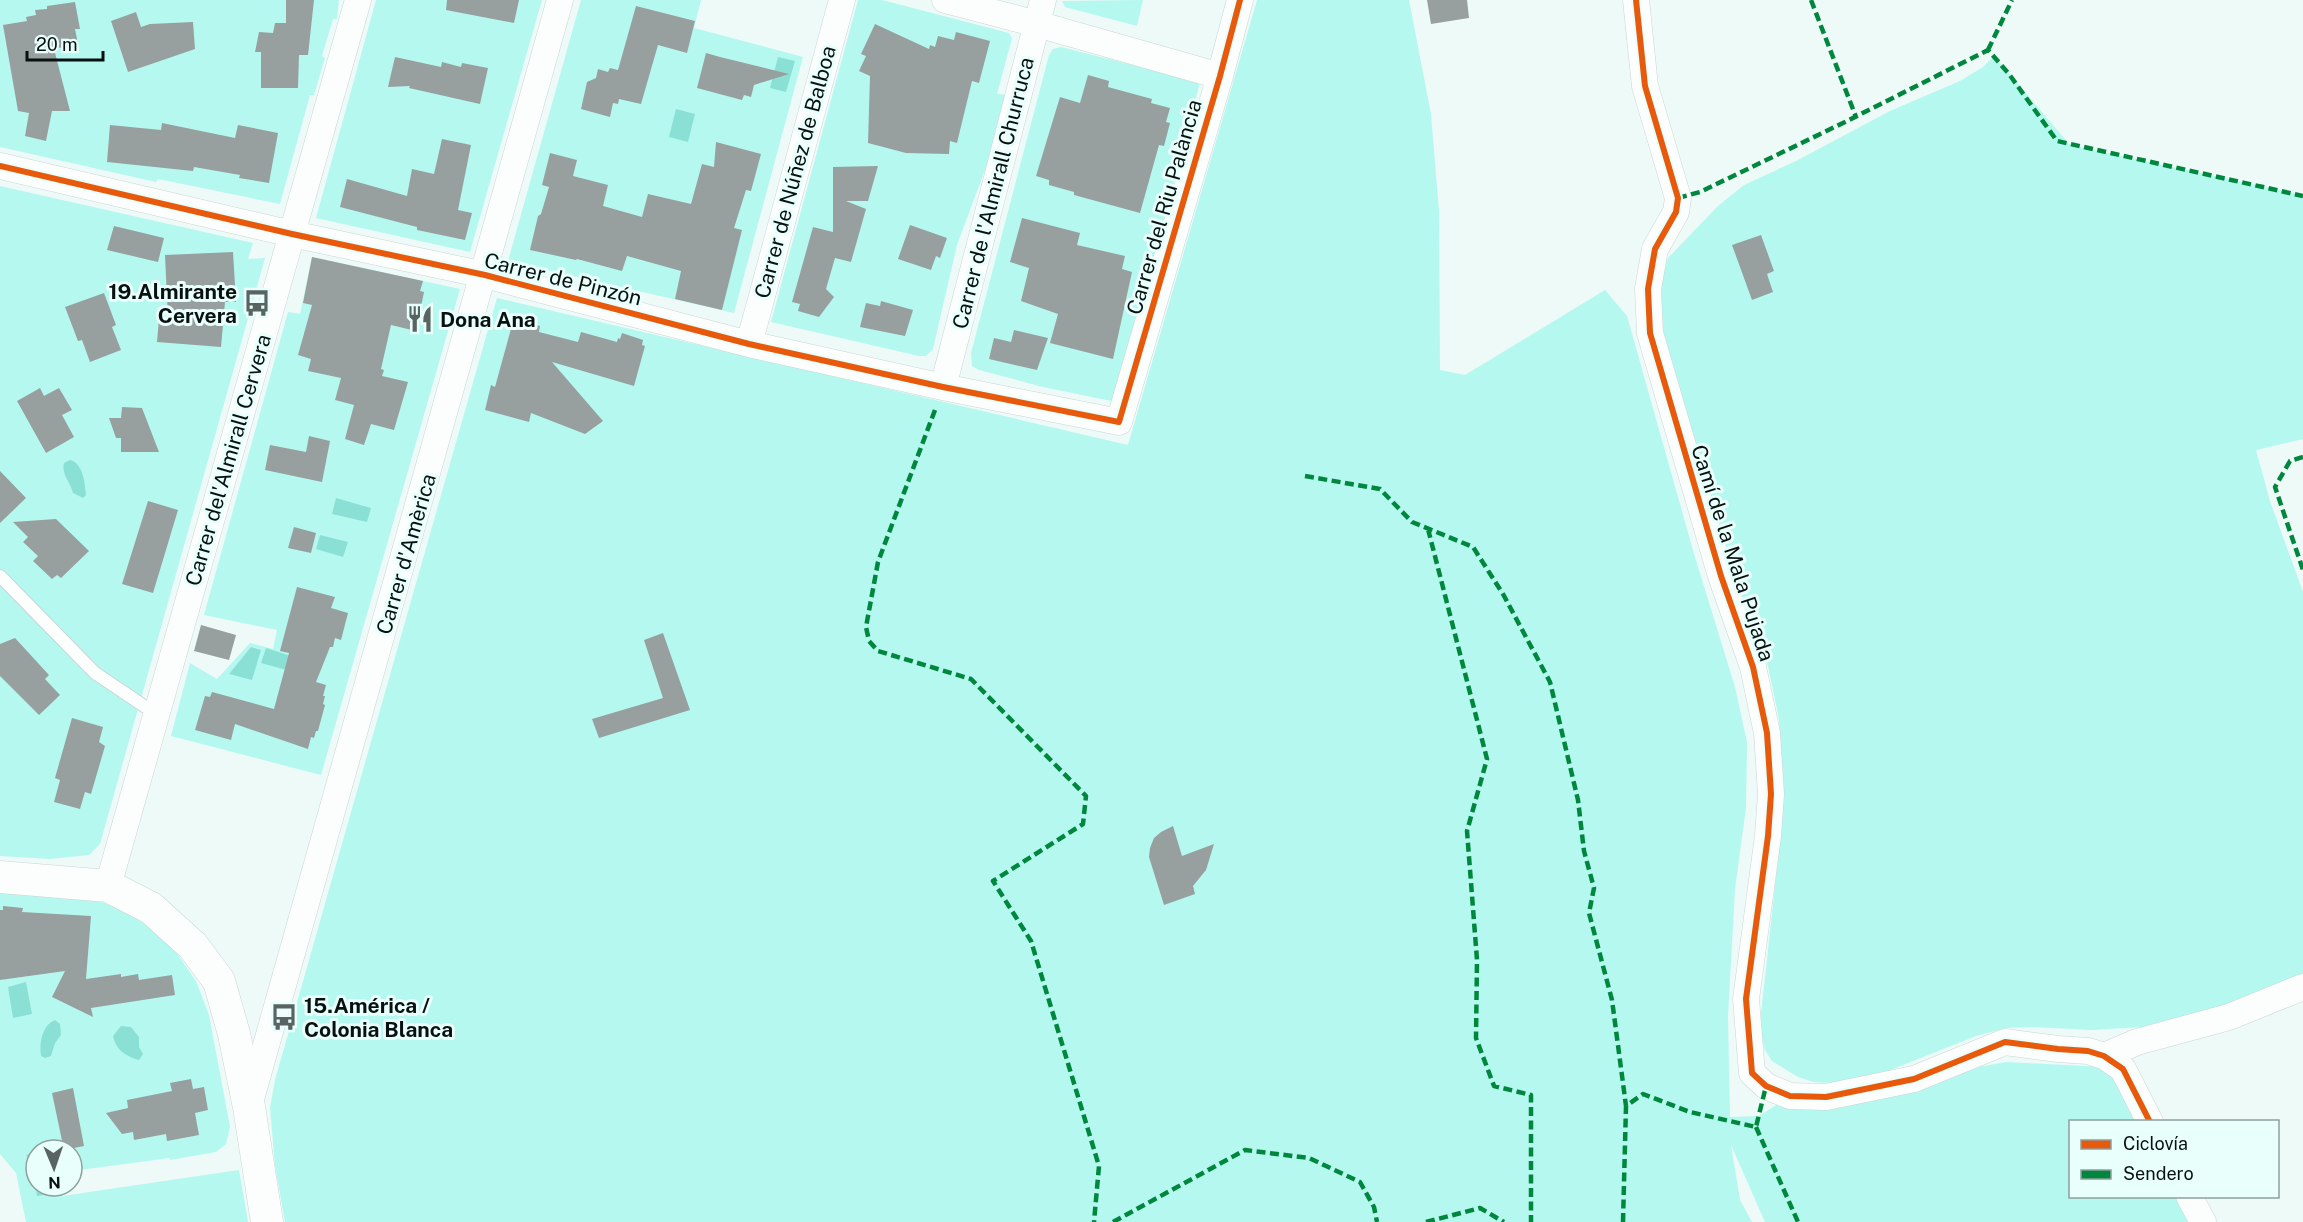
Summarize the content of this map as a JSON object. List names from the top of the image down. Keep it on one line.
{"streets":{"street":["Carrer de Núñez de Balboa","Carrer de l'Almirall Churruca","Carrer del Riu Palància","Carrer de Pinzón","Carrer del'Almirall Cervera","Camí de la Mala Pujada","Carrer d'Amèrica"]},"crossings":[["Carrer de Núñez de Balboa","Carrer de Pinzón"],["Carrer de l'Almirall Churruca","Carrer de Pinzón"],["Carrer del Riu Palància","Carrer de Pinzón"],["Carrer de Pinzón","Carrer del'Almirall Cervera"],["Carrer de Pinzón","Carrer d'Amèrica"]],"places":{"bus stop":["19.Almirante Cervera","15.América / Colonia Blanca"],"restaurant":["Dona Ana"]},"legend":["Ciclovía","Sendero"],"scale_bar":"20 m","north":"bottom"}
